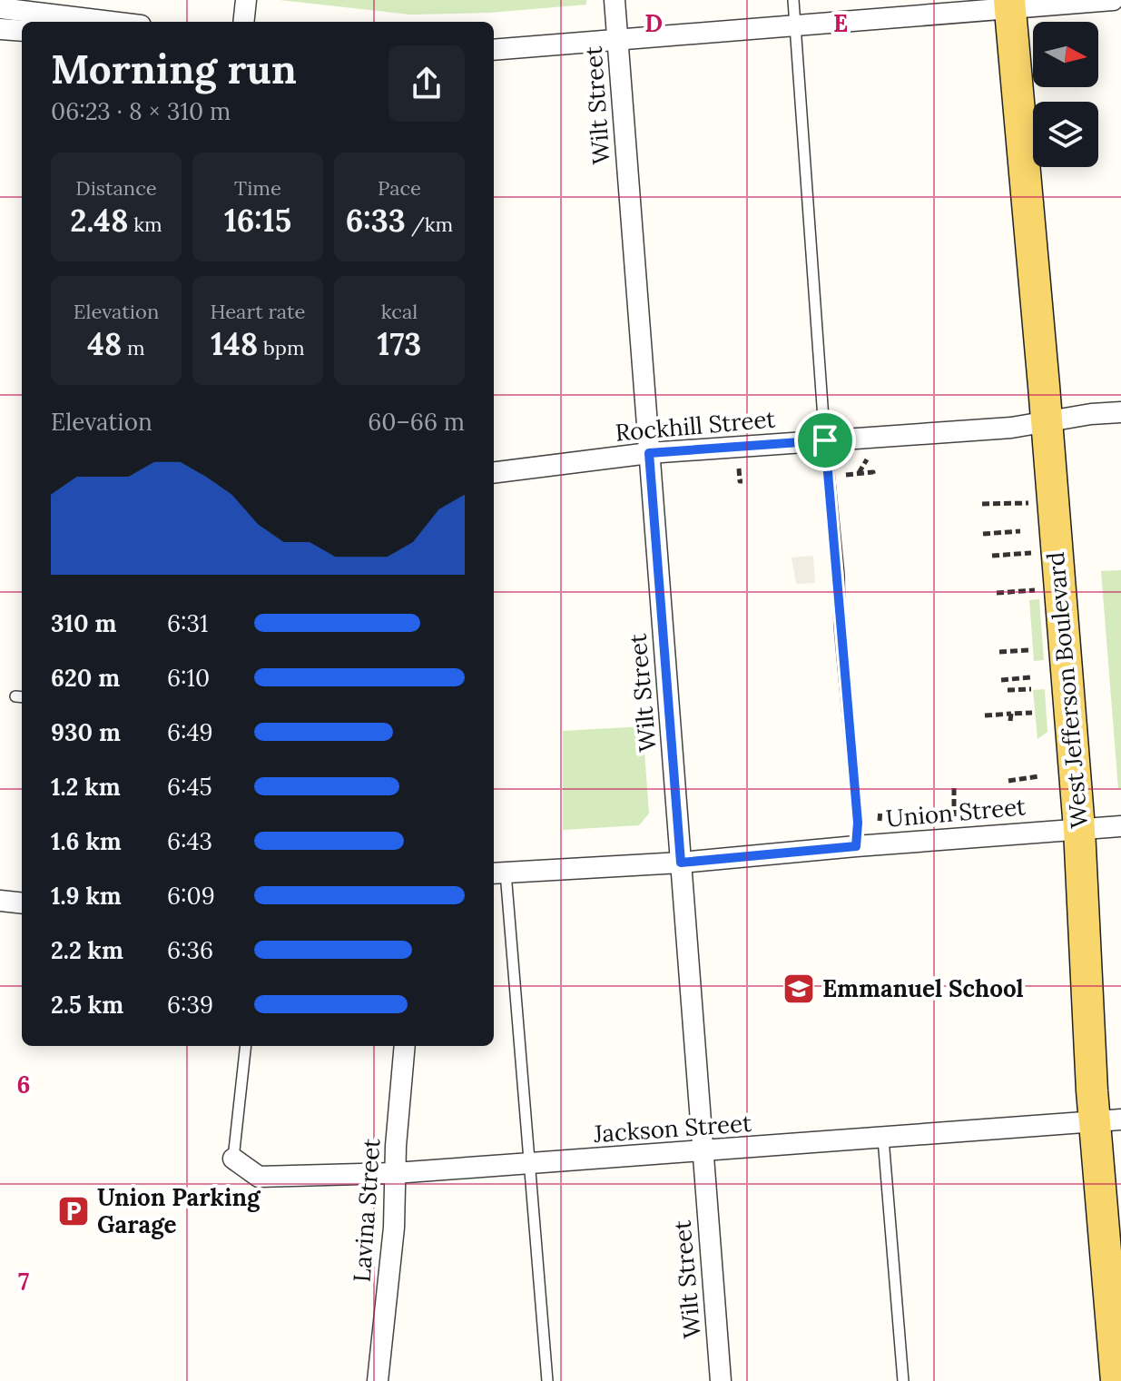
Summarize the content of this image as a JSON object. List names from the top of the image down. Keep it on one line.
{"streets":{"main road":["West Jefferson Boulevard"],"street":["Wilt Street","Rockhill Street","Union Street","Jackson Street","Lavina Street"]},"crossings":[["Wilt Street","Rockhill Street"],["Wilt Street","Union Street"],["Wilt Street","Jackson Street"],["Rockhill Street","West Jefferson Boulevard"],["West Jefferson Boulevard","Union Street"],["West Jefferson Boulevard","Jackson Street"],["Jackson Street","Lavina Street"]],"places":{"school or university":["Emmanuel School"],"parking":["Union Parking Garage"]},"north":"right","page":{"heading":["Morning run","06:23 · 8 × 310 m"],"stats":[["Distance","2.48 km"],["Time","16:15"],["Pace","6:33 /km"],["Elevation","48 m"],["Heart rate","148 bpm"],["kcal","173"]],"chart":["Elevation","60–66 m"],"list":[{"name":"310 m","note":"6:31"},{"name":"620 m","note":"6:10"},{"name":"930 m","note":"6:49"},{"name":"1.2 km","note":"6:45"},{"name":"1.6 km","note":"6:43"},{"name":"1.9 km","note":"6:09"},{"name":"2.2 km","note":"6:36"},{"name":"2.5 km","note":"6:39"}]},"grid":{"columns":["D","E"],"rows":["6","7"]}}
